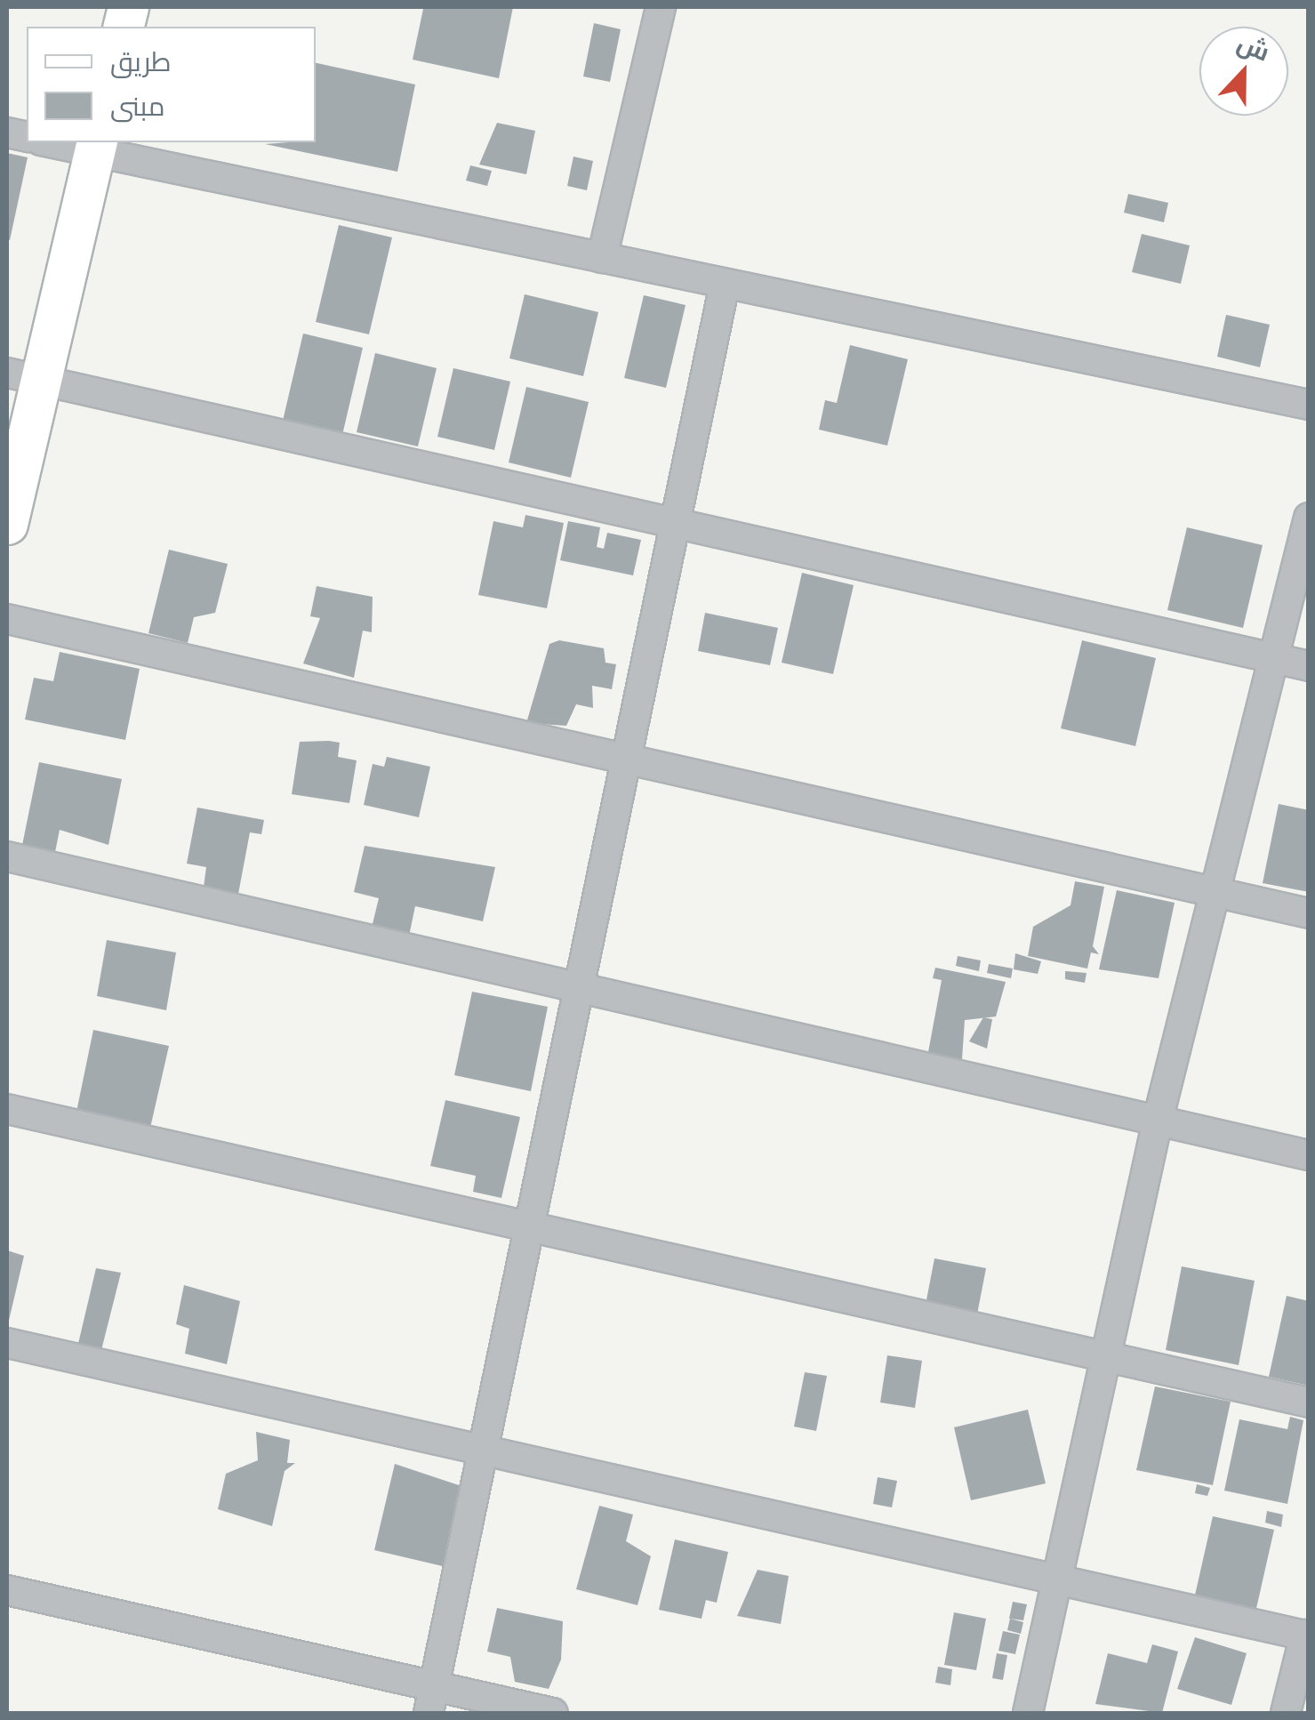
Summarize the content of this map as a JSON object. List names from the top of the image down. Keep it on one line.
{"legend":["طريق","مبنى"],"north":"top"}
